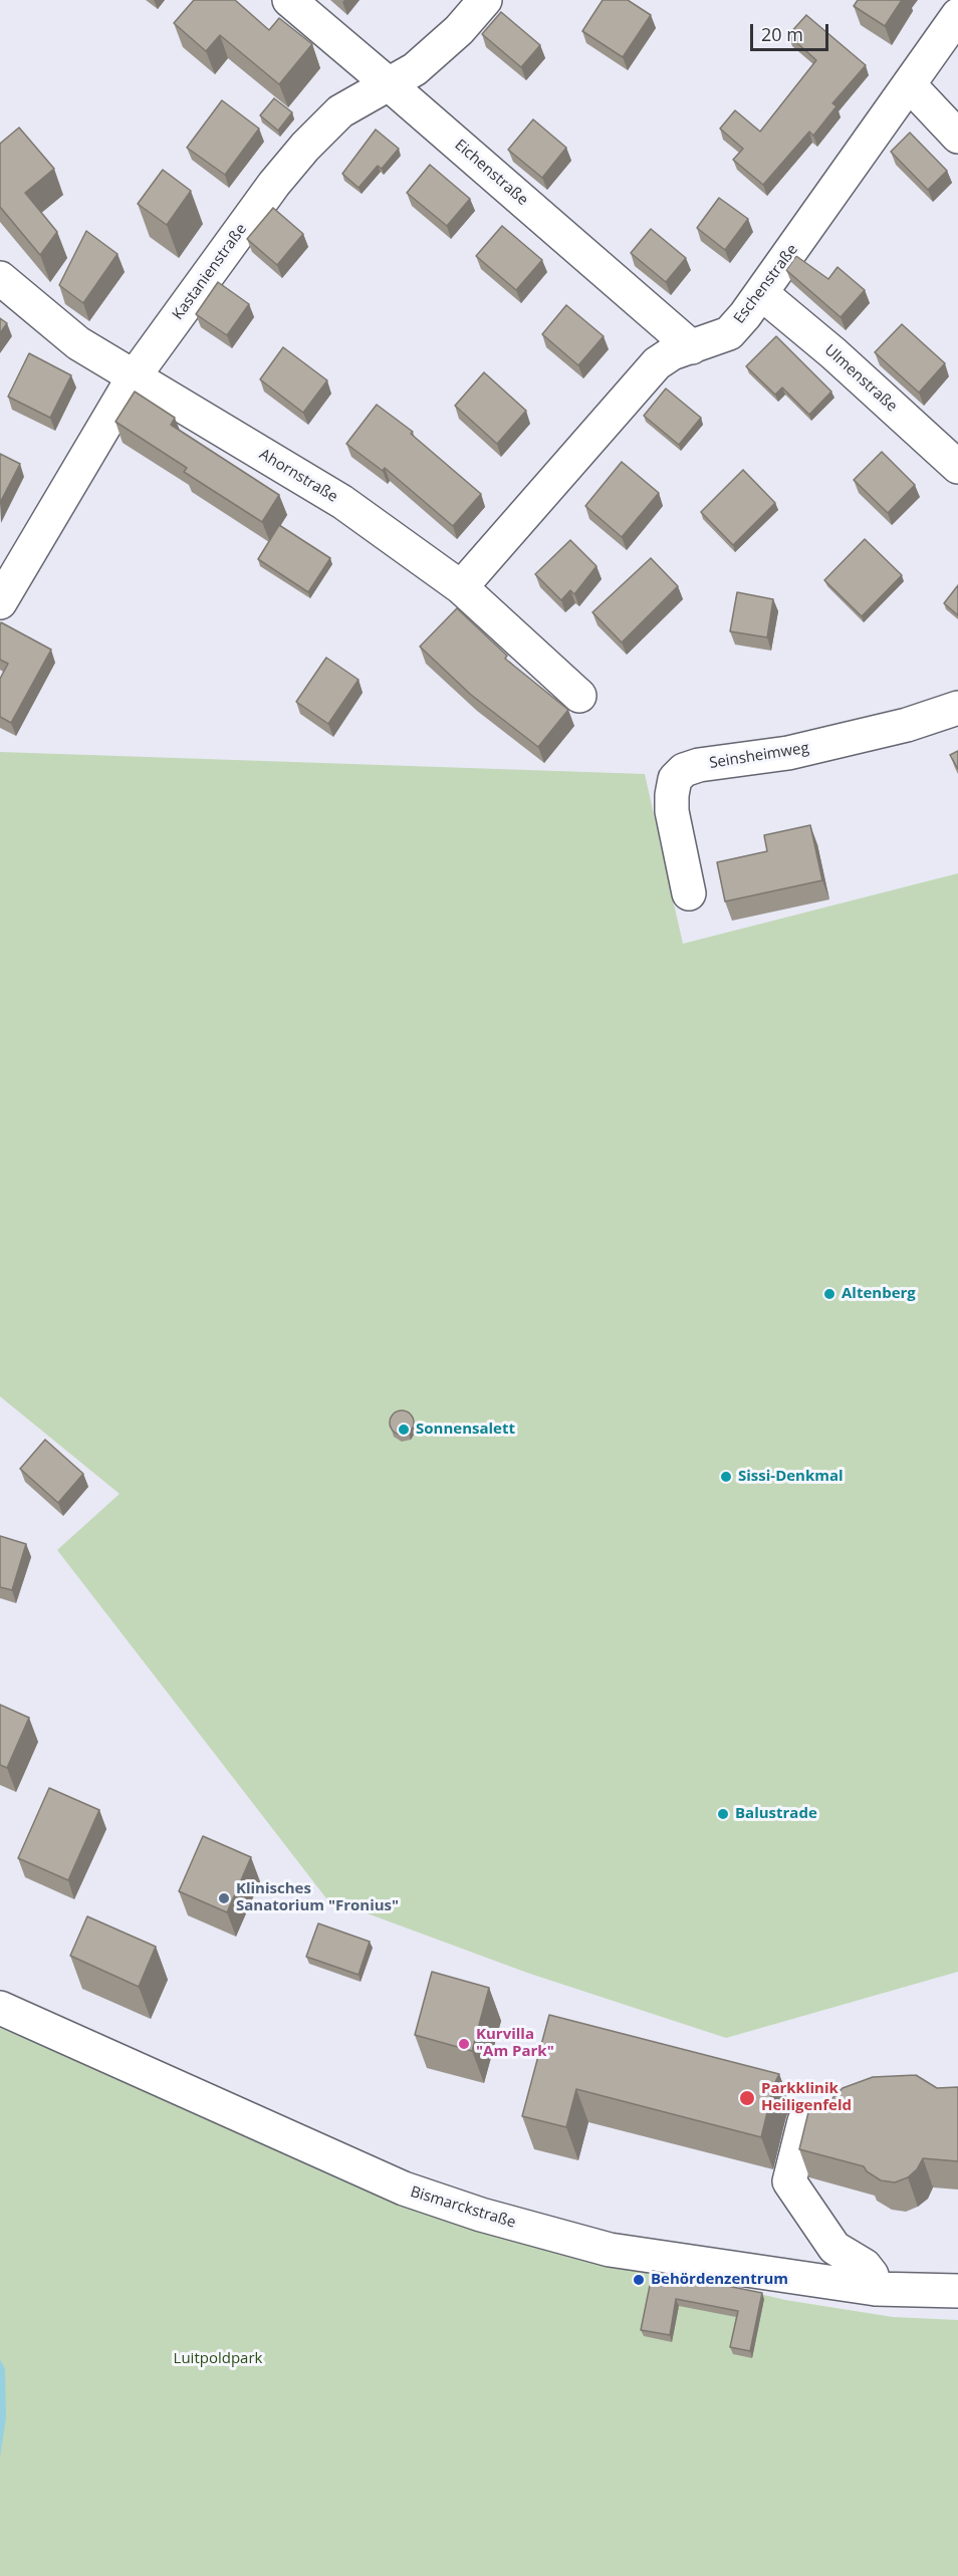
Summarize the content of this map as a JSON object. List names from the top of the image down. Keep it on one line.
{"streets":{"street":["Eichenstraße","Kastanienstraße","Eschenstraße","Ulmenstraße","Ahornstraße","Seinsheimweg","Bismarckstraße"]},"crossings":[["Eichenstraße","Kastanienstraße"],["Eichenstraße","Eschenstraße"],["Kastanienstraße","Ahornstraße"],["Eschenstraße","Ulmenstraße"],["Eschenstraße","Ahornstraße"]],"parks":["Luitpoldpark"],"places":["Altenberg","Sonnensalett","Sissi-Denkmal","Balustrade","Klinisches Sanatorium \"Fronius\"","Kurvilla \"Am Park\"","Parkklinik Heiligenfeld","Behördenzentrum"],"scale_bar":"20 m"}
